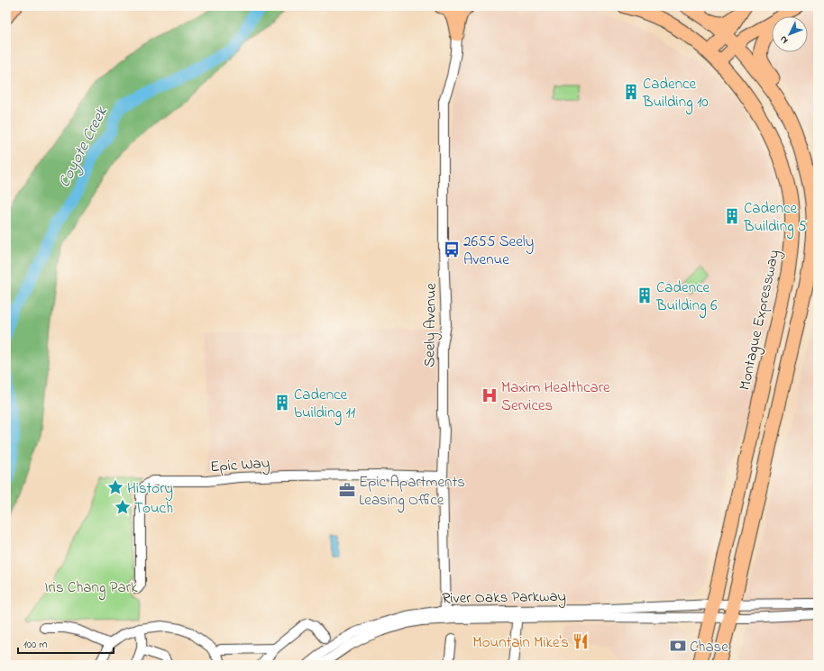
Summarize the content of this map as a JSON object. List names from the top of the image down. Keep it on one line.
{"streets":{"highway":["Montague Expressway"],"street":["Seely Avenue","Epic Way","River Oaks Parkway"]},"crossings":[["Montague Expressway","River Oaks Parkway"],["Seely Avenue","Epic Way"],["Seely Avenue","River Oaks Parkway"]],"water":["Coyote Creek"],"parks":["Iris Chang Park"],"places":{"building":["Cadence Building 10","Cadence Building 5","Cadence Building 6","Cadence building 11"],"bus stop":["2655 Seely Avenue"],"hospital":["Maxim Healthcare Services"],"place":["History","Touch"],"office":["Epic Apartments Leasing Office"],"restaurant":["Mountain Mike's"],"bank":["Chase"]},"scale_bar":"100 m","north":"bottom left"}
